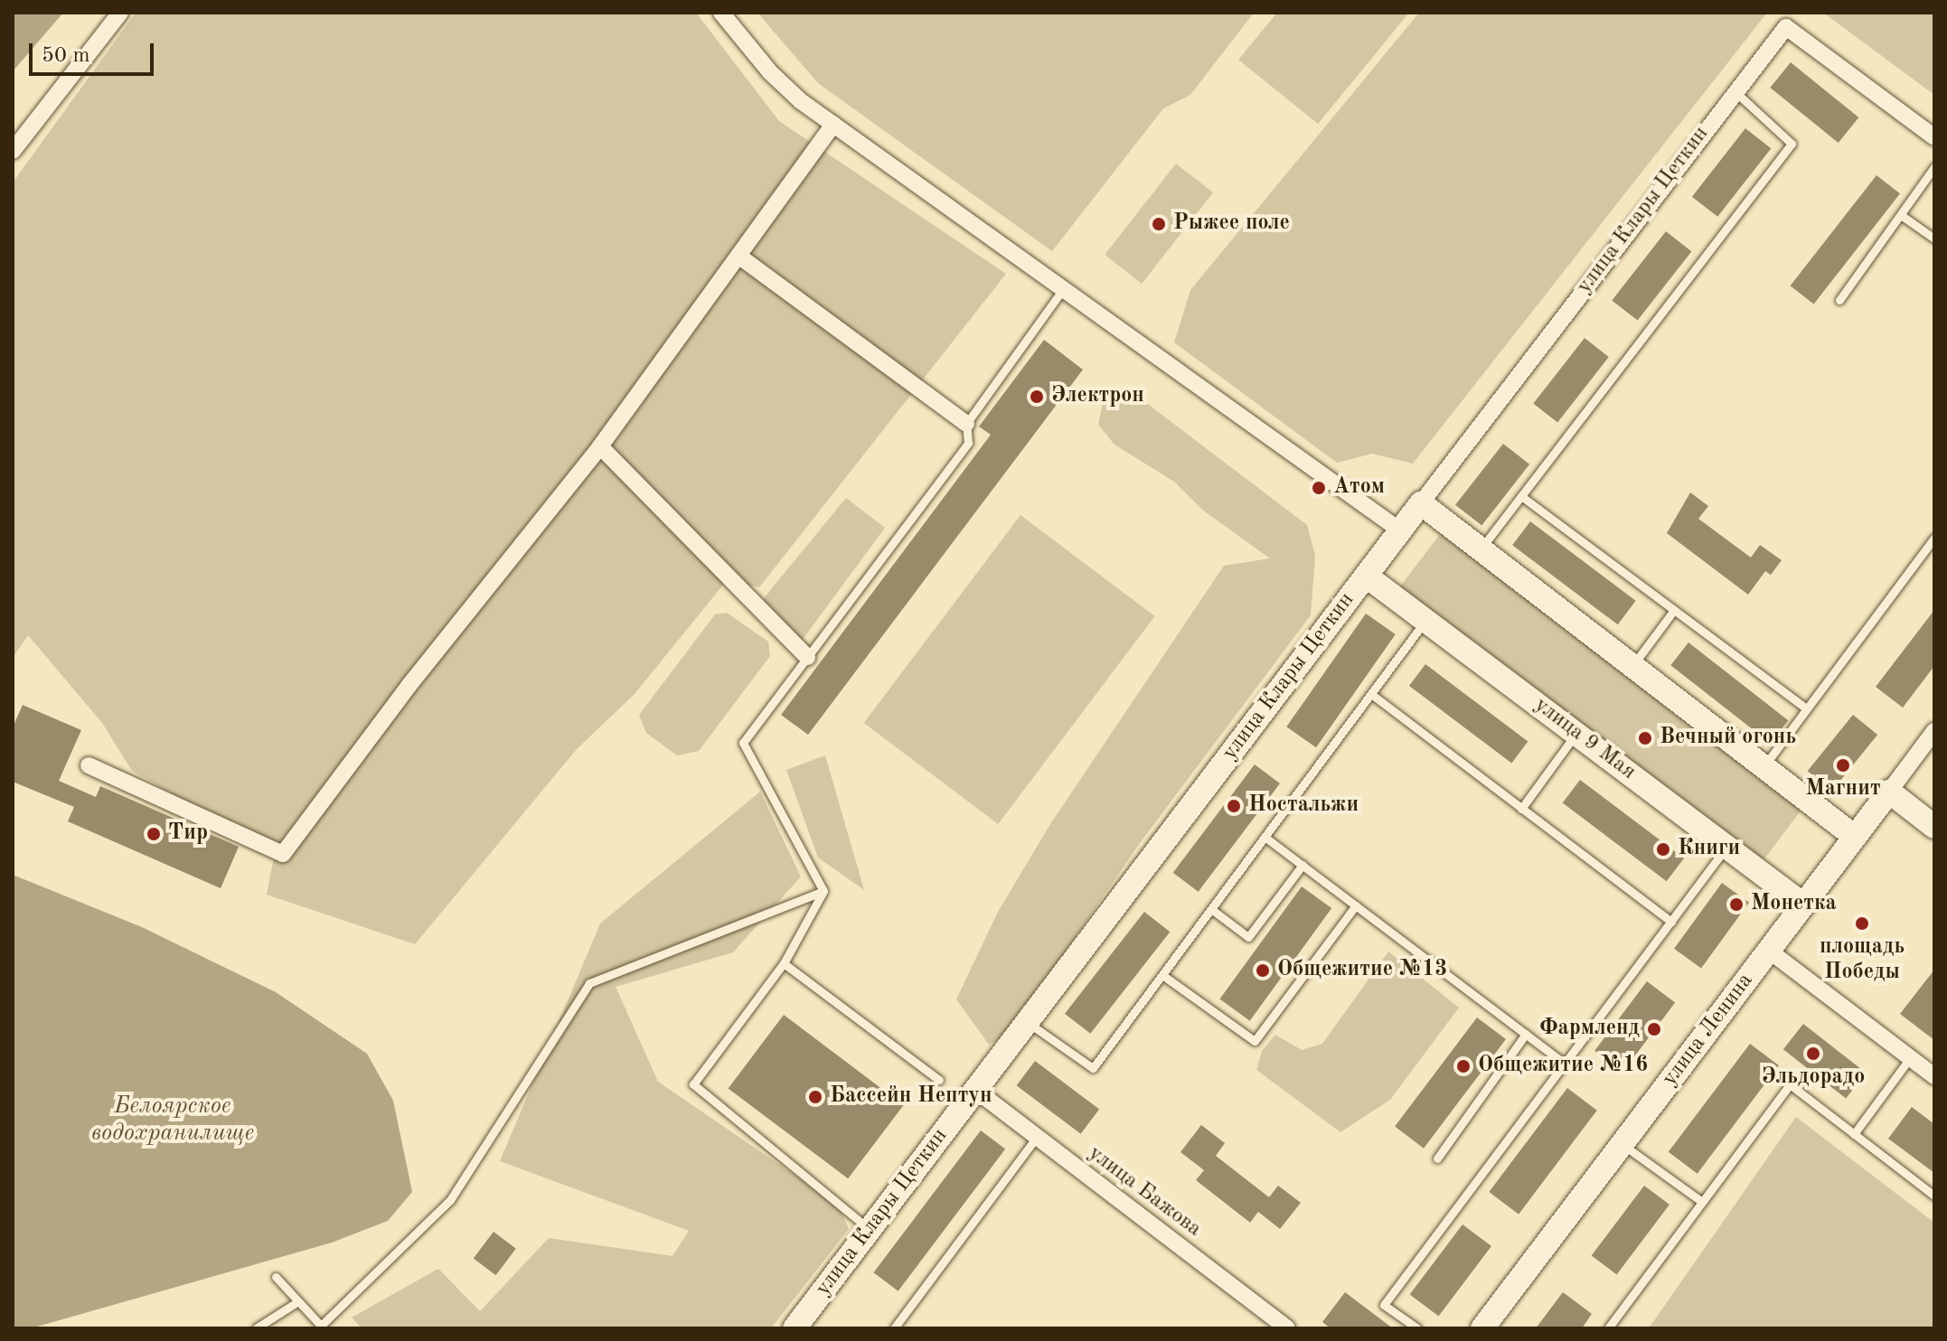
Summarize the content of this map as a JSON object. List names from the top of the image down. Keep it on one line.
{"streets":{"street":["улица Клары Цеткин","улица 9 Мая","улица Ленина","улица Бажова"]},"crossings":[["улица Клары Цеткин","улица 9 Мая"],["улица Клары Цеткин","улица Бажова"],["улица 9 Мая","улица Ленина"]],"water":["Белоярское водохранилище"],"places":["Рыжее поле","Электрон","Атом","Вечный огонь","Магнит","Ностальжи","Тир","Книги","Монетка","площадь Победы","Общежитие №13","Фармленд","Эльдорадо","Общежитие №16","Бассейн Нептун"],"scale_bar":"50 m"}
